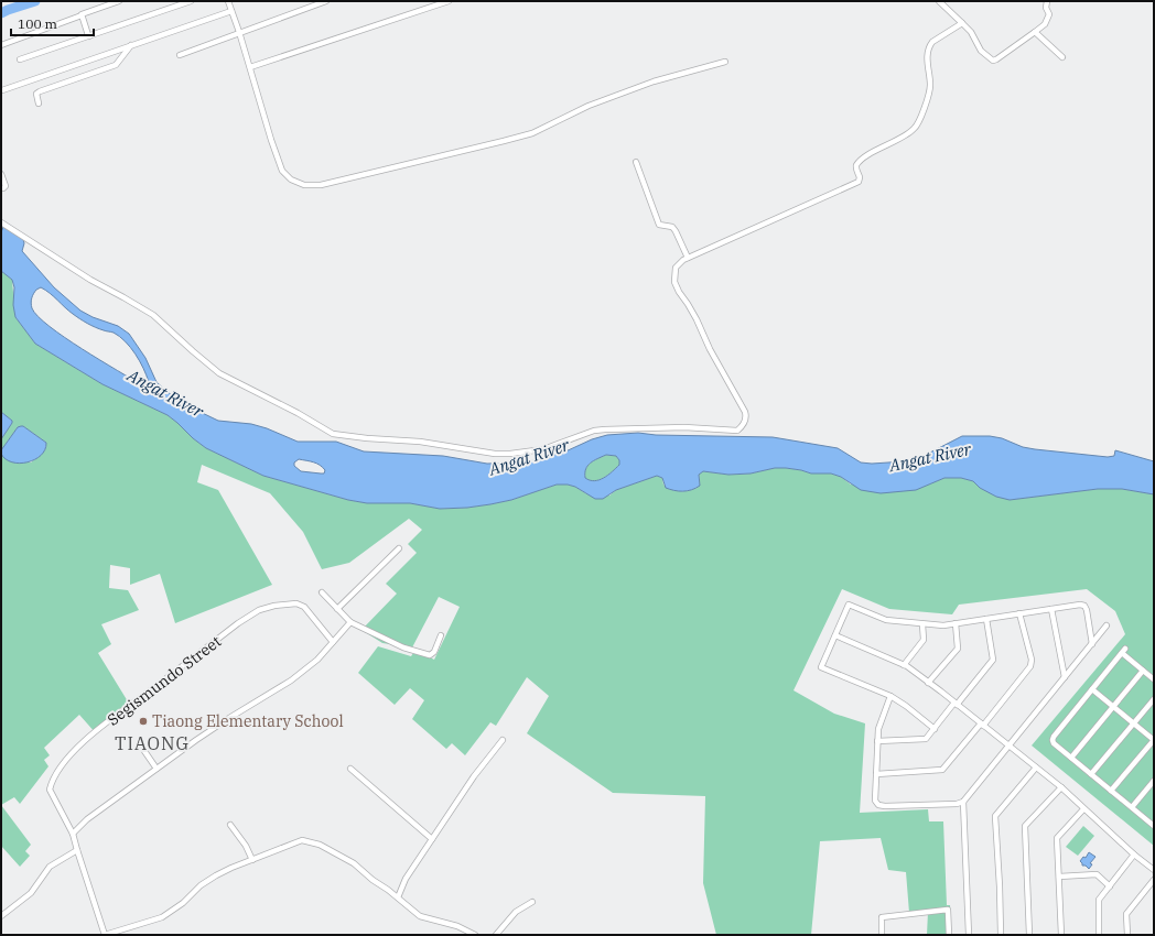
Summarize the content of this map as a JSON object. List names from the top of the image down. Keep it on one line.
{"streets":{"street":["Segismundo Street"]},"districts":["TIAONG"],"water":["Angat River"],"places":["Tiaong Elementary School"],"scale_bar":"100 m"}
